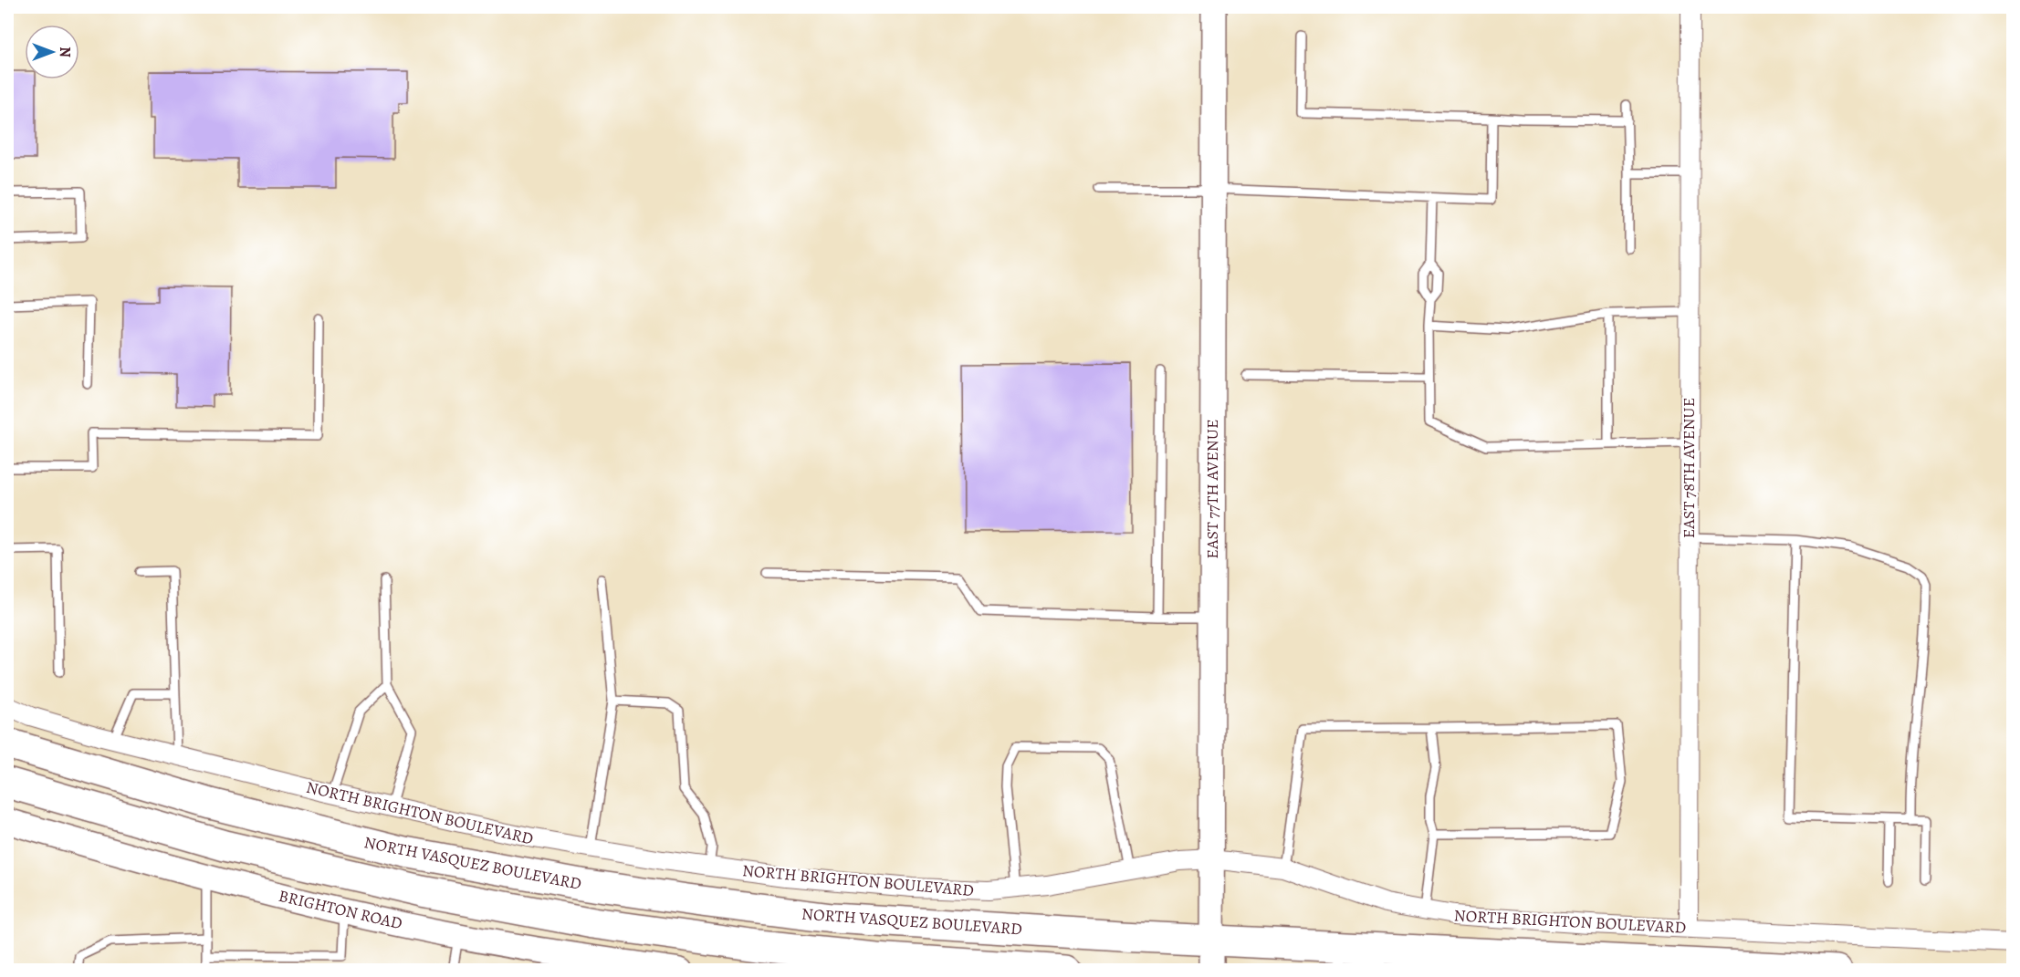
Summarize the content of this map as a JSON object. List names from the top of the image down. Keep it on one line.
{"streets":{"highway":["NORTH VASQUEZ BOULEVARD"],"street":["EAST 78TH AVENUE","EAST 77TH AVENUE","NORTH BRIGHTON BOULEVARD","BRIGHTON ROAD"]},"crossings":[["EAST 78TH AVENUE","NORTH BRIGHTON BOULEVARD"],["EAST 77TH AVENUE","NORTH BRIGHTON BOULEVARD"],["EAST 77TH AVENUE","NORTH VASQUEZ BOULEVARD"]],"north":"right"}
